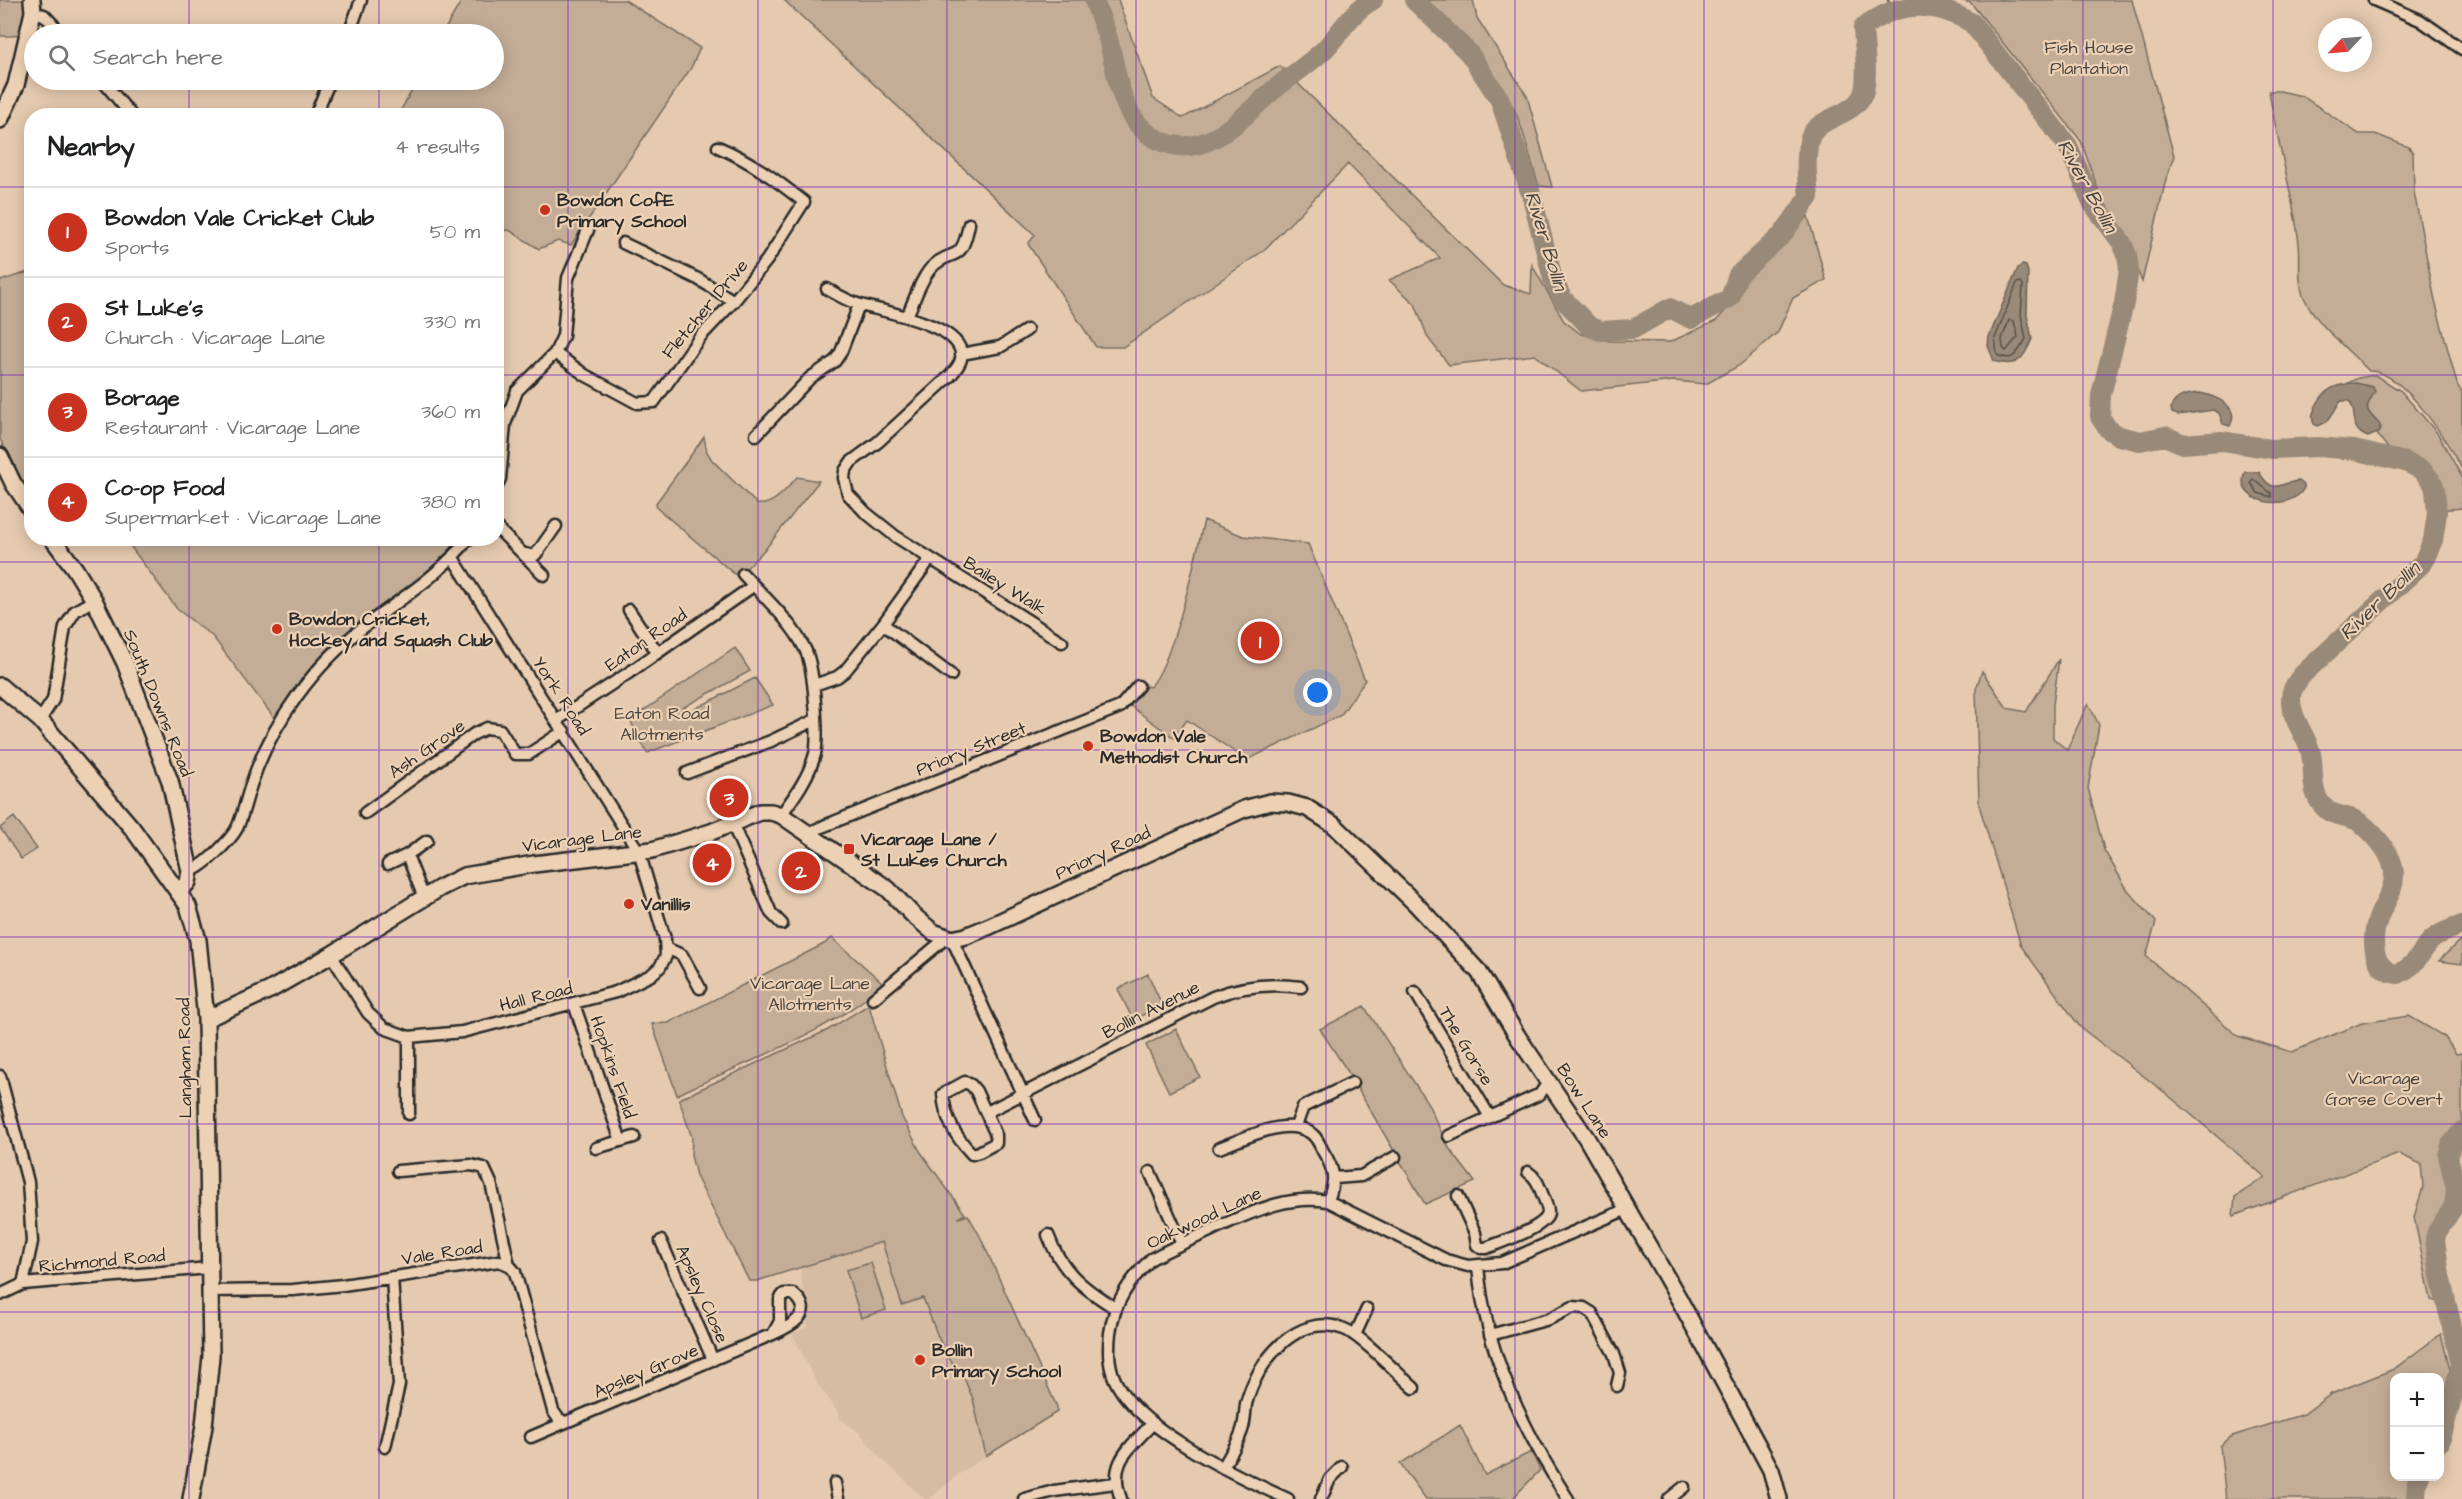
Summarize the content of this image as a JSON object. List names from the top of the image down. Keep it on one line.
{"streets":{"street":["Fletcher Drive","Bailey Walk","Eaton Road","York Road","South Downs Road","Ash Grove","Priory Street","Vicarage Lane","Priory Road","Hall Road","Bollin Avenue","The Gorse","Langham Road","Hopkins Field","Bow Lane","Oakwood Lane","Vale Road","Richmond Road","Apsley Close","Apsley Grove"]},"crossings":[["Eaton Road","York Road"],["York Road","Ash Grove"],["York Road","Vicarage Lane"],["Vicarage Lane","Hall Road"],["Vicarage Lane","Langham Road"],["Priory Road","Bow Lane"],["Hall Road","Hopkins Field"],["Langham Road","Vale Road"],["Langham Road","Richmond Road"],["Bow Lane","Oakwood Lane"],["Vale Road","Apsley Grove"],["Apsley Close","Apsley Grove"]],"water":["River Bollin"],"parks":["Fish House Plantation","Eaton Road Allotments","Vicarage Lane Allotments","Vicarage Gorse Covert"],"places":{"other":["Bowdon CofE Primary School","Bowdon Cricket, Hockey and Squash Club","Bowdon Vale Methodist Church","Vanillis","Bollin Primary School"],"transit":["Vicarage Lane / St Lukes Church"]},"north":"bottom left","page":{"search":"Search here","heading":["Nearby","4 results"],"list":[{"mark":"1","name":"Bowdon Vale Cricket Club","note":"Sports","value":"50 m"},{"mark":"2","name":"St Luke's","note":"Church · Vicarage Lane","value":"330 m"},{"mark":"3","name":"Borage","note":"Restaurant · Vicarage Lane","value":"360 m"},{"mark":"4","name":"Co-op Food","note":"Supermarket · Vicarage Lane","value":"380 m"}],"pins":["1","3","4","2"],"map_buttons":["+","−"]}}
